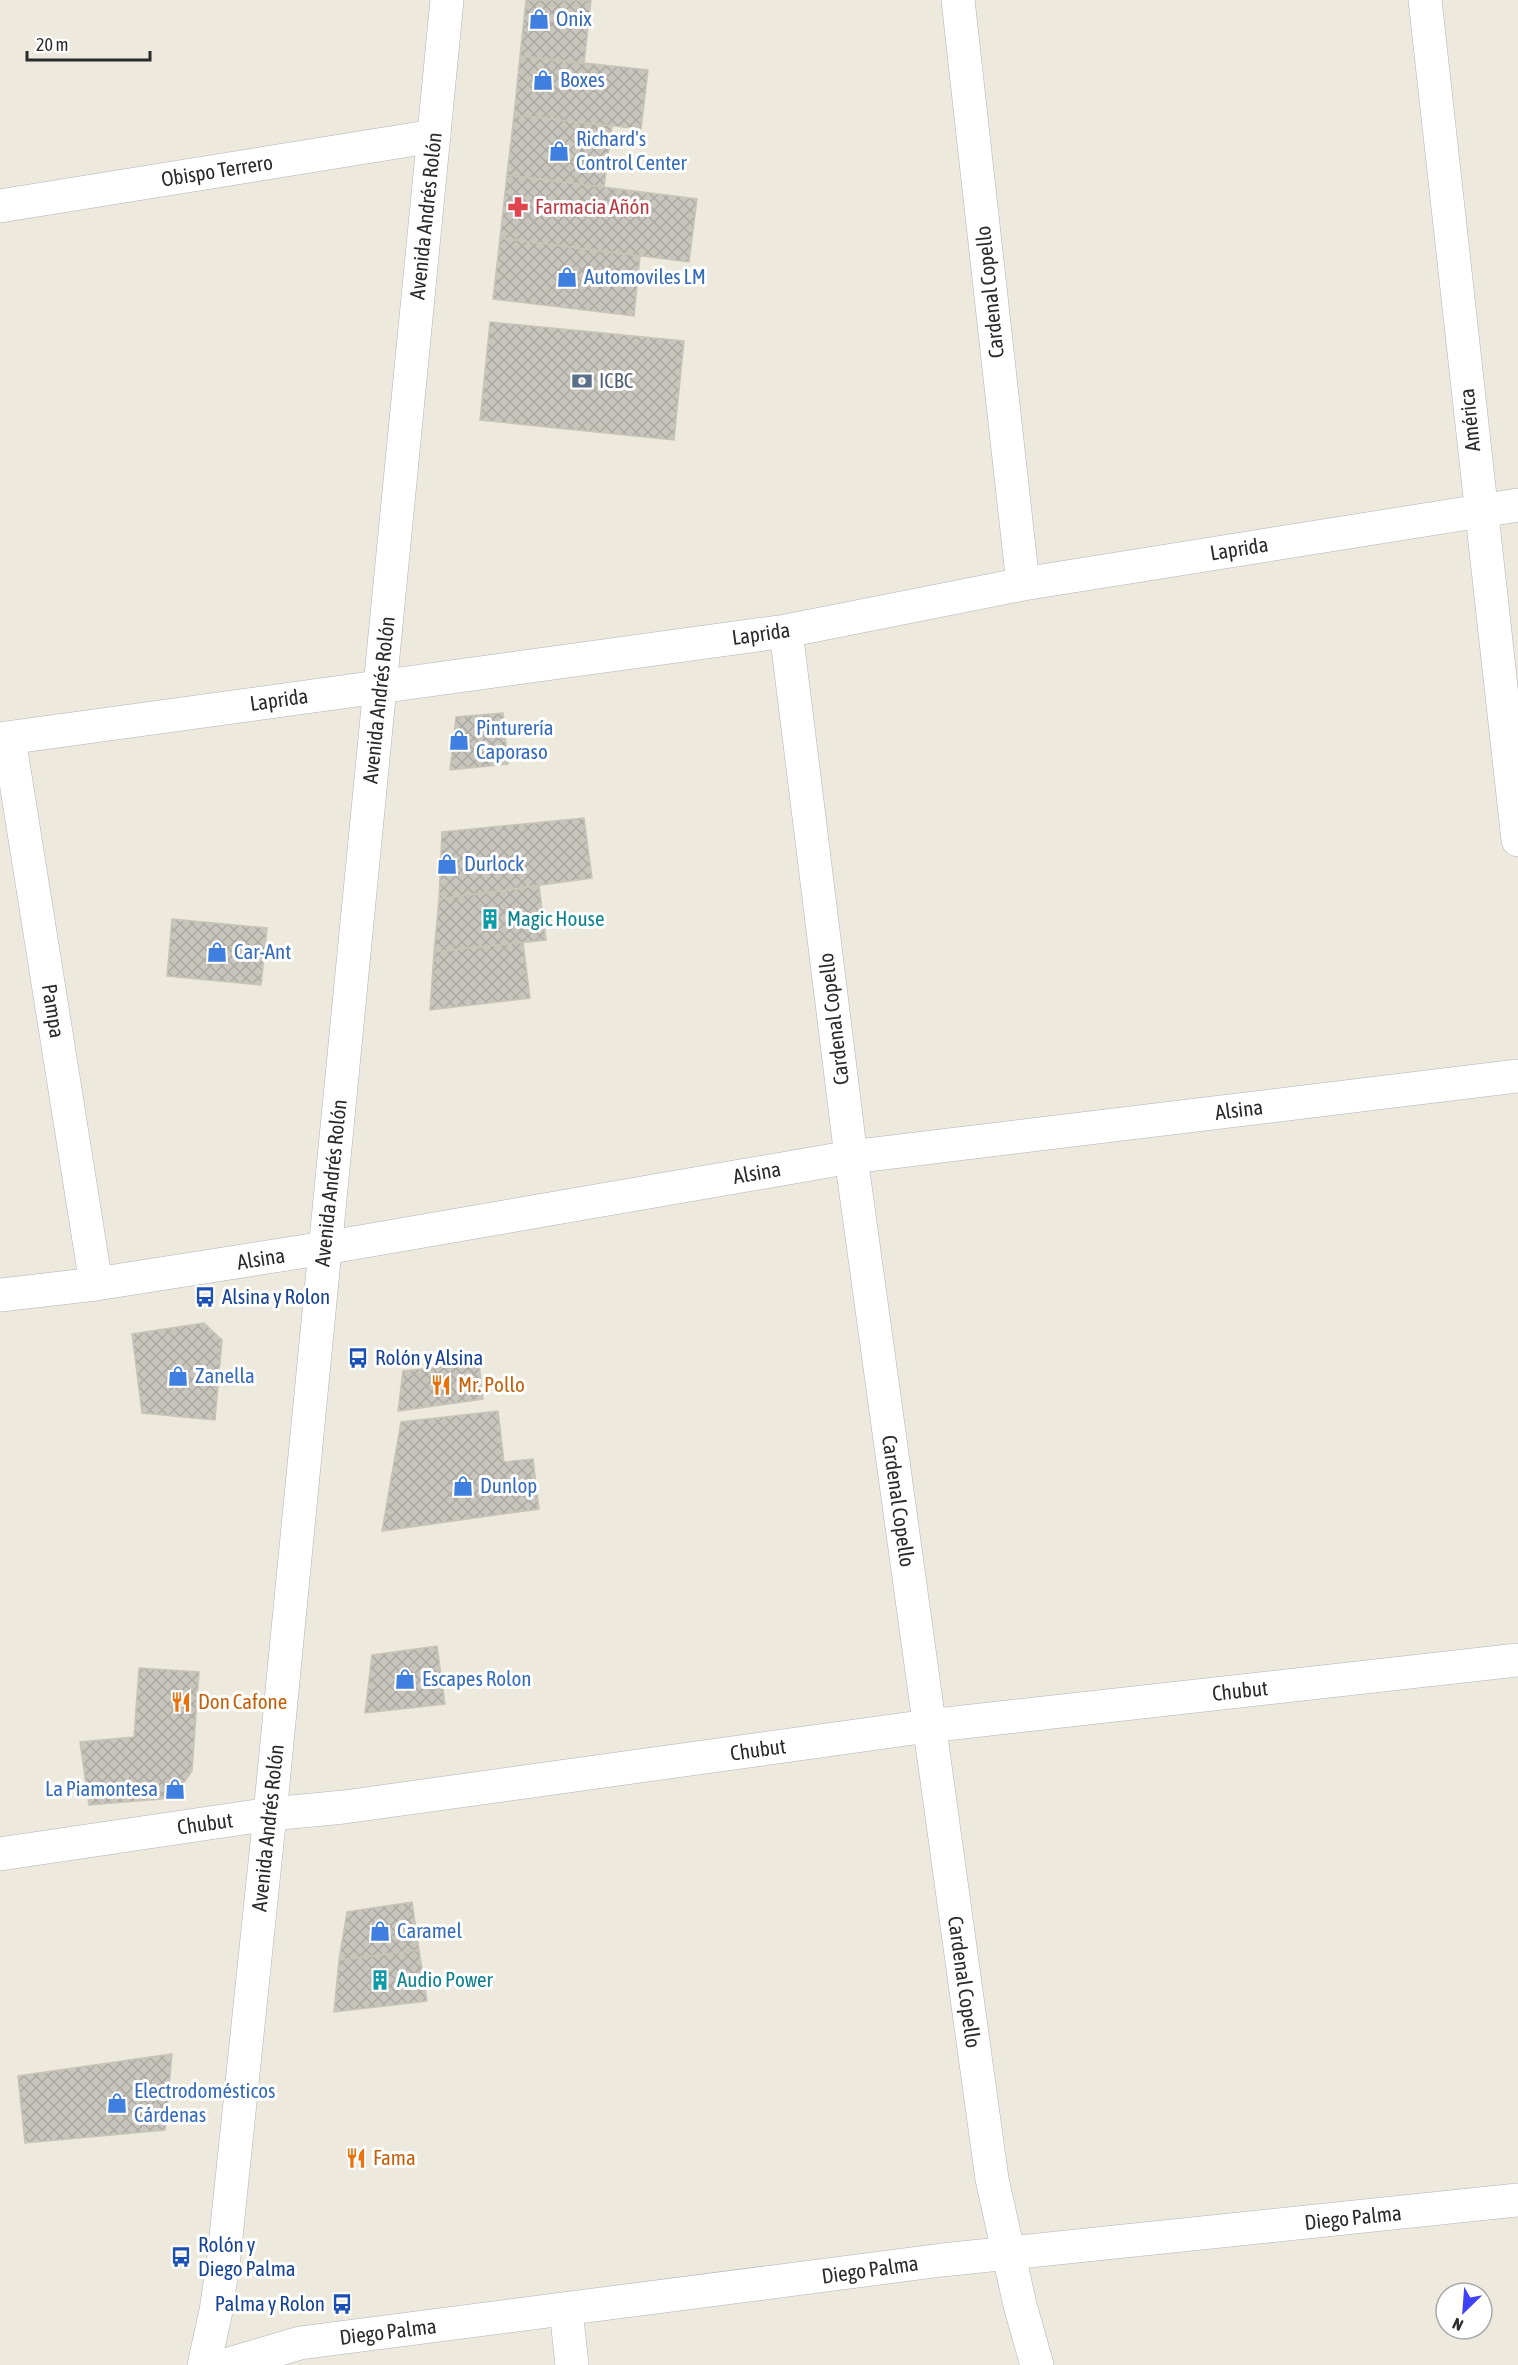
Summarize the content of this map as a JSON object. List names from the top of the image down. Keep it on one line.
{"streets":{"street":["Obispo Terrero","Avenida Andrés Rolón","Cardenal Copello","América","Laprida","Pampa","Alsina","Chubut","Diego Palma"]},"crossings":[["Obispo Terrero","Avenida Andrés Rolón"],["Avenida Andrés Rolón","Laprida"],["Avenida Andrés Rolón","Alsina"],["Avenida Andrés Rolón","Chubut"],["Cardenal Copello","Laprida"],["Cardenal Copello","Alsina"],["Cardenal Copello","Chubut"],["Cardenal Copello","Diego Palma"],["América","Laprida"],["Laprida","Pampa"],["Pampa","Alsina"]],"places":{"shop":["Onix","Boxes","Richard's Control Center","Automoviles LM","Pinturería Caporaso","Durlock","Car-Ant","Zanella","Dunlop","Escapes Rolon","La Piamontesa","Caramel","Electrodomésticos Cárdenas"],"pharmacy":["Farmacia Añón"],"bank":["ICBC"],"building":["Magic House","Audio Power"],"bus stop":["Alsina y Rolon","Rolón y Alsina","Rolón y Diego Palma","Palma y Rolon"],"restaurant":["Mr. Pollo","Don Cafone","Fama"]},"scale_bar":"20 m","north":"bottom left"}
